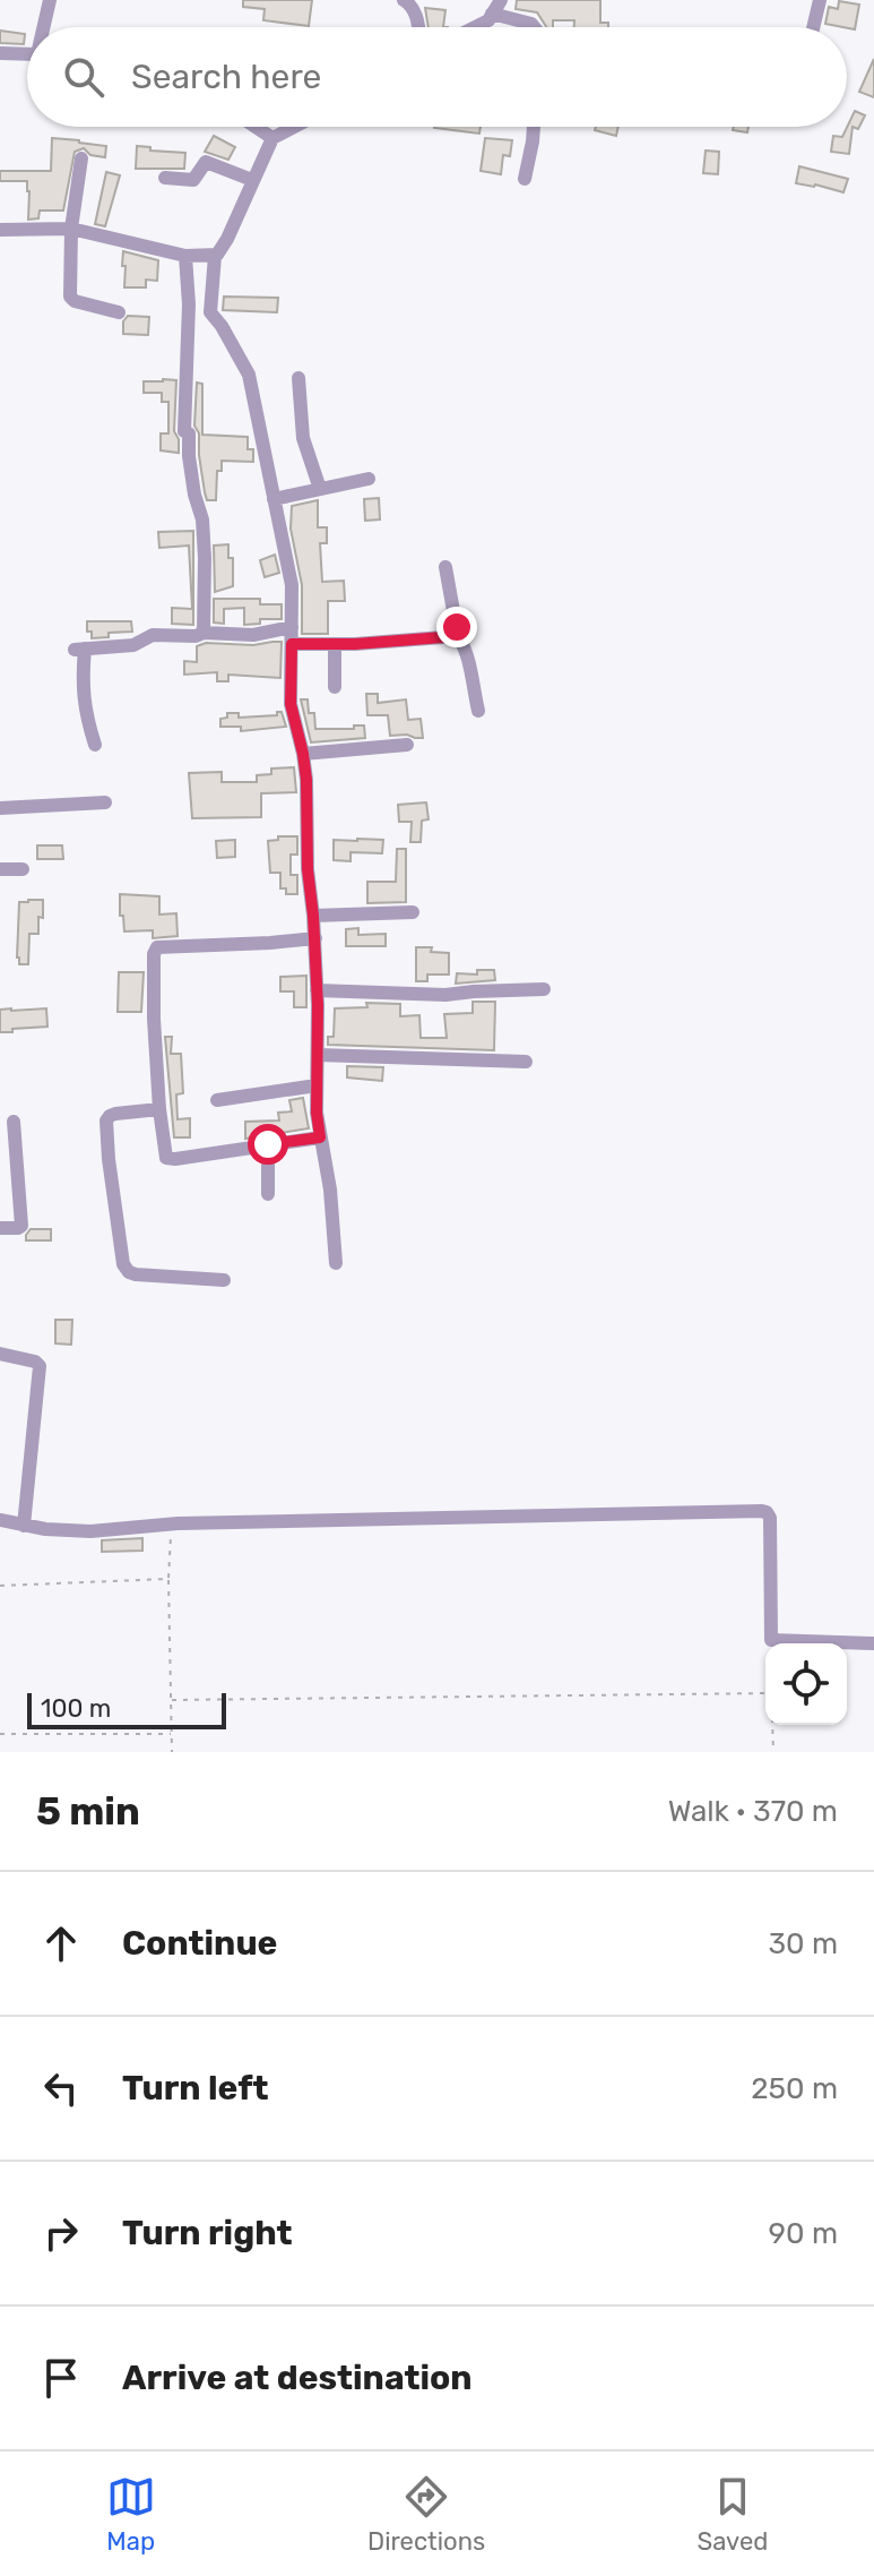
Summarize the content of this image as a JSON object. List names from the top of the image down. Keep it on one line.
{"scale_bar":"100 m","page":{"search":"Search here","scale":"100 m","heading":["5 min","Walk · 370 m"],"list":[["Continue","30 m"],["Turn left","250 m"],["Turn right","90 m"],"Arrive at destination"],"nav":["Map","Directions","Saved"]}}
